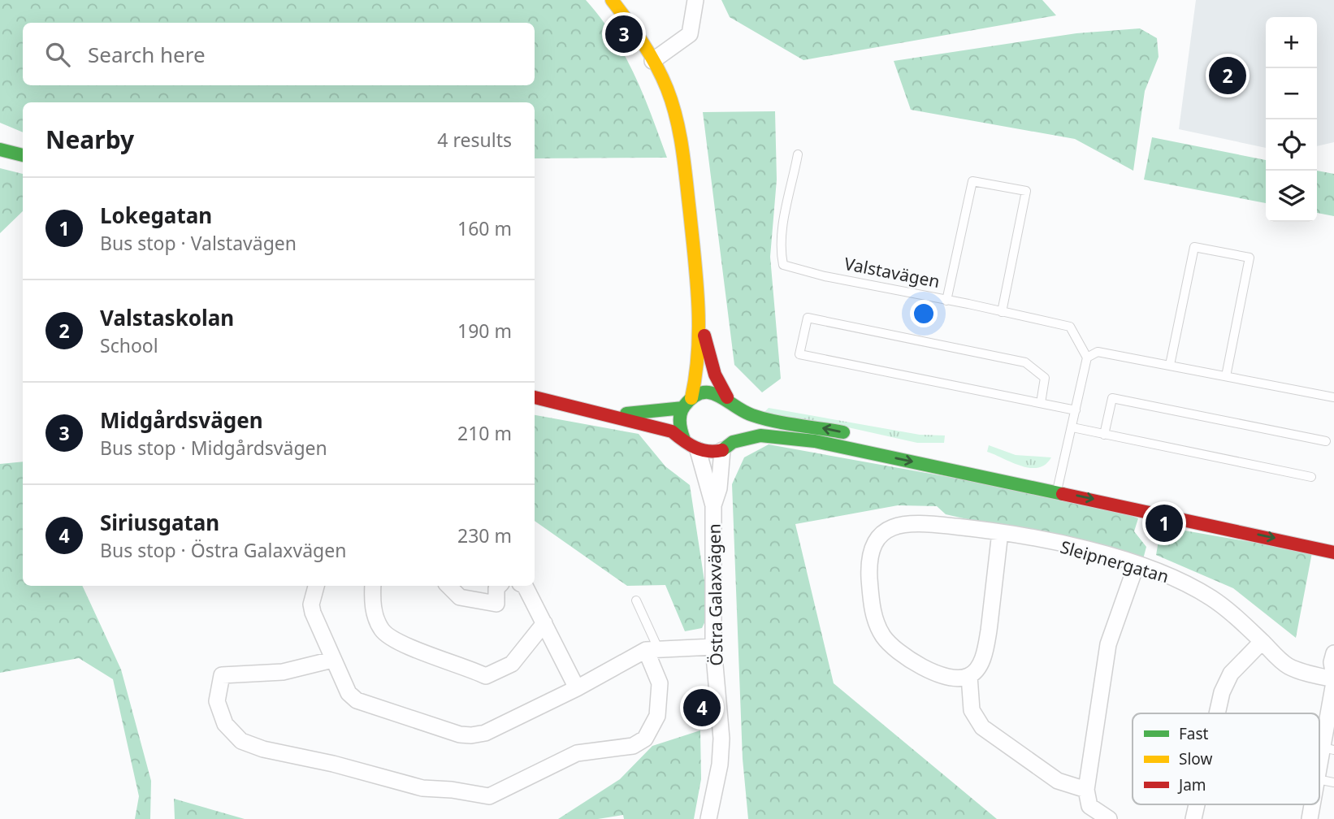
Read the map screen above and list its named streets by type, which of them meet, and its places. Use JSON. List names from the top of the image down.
{
  "streets": {
    "street": ["Sleipnergatan", "Östra Galaxvägen"],
    "lane": ["Valstavägen"]
  },
  "legend": ["Fast", "Slow", "Jam"],
  "page": {
    "pins": [
      "3",
      "2",
      "1",
      "4"
    ],
    "map_buttons": ["+", "−"],
    "search": "Search here",
    "heading": ["Nearby", "4 results"],
    "list": [
      {
        "mark": "1",
        "name": "Lokegatan",
        "note": "Bus stop · Valstavägen",
        "value": "160 m"
      },
      {
        "mark": "2",
        "name": "Valstaskolan",
        "note": "School",
        "value": "190 m"
      },
      {
        "mark": "3",
        "name": "Midgårdsvägen",
        "note": "Bus stop · Midgårdsvägen",
        "value": "210 m"
      },
      {
        "mark": "4",
        "name": "Siriusgatan",
        "note": "Bus stop · Östra Galaxvägen",
        "value": "230 m"
      }
    ]
  }
}
